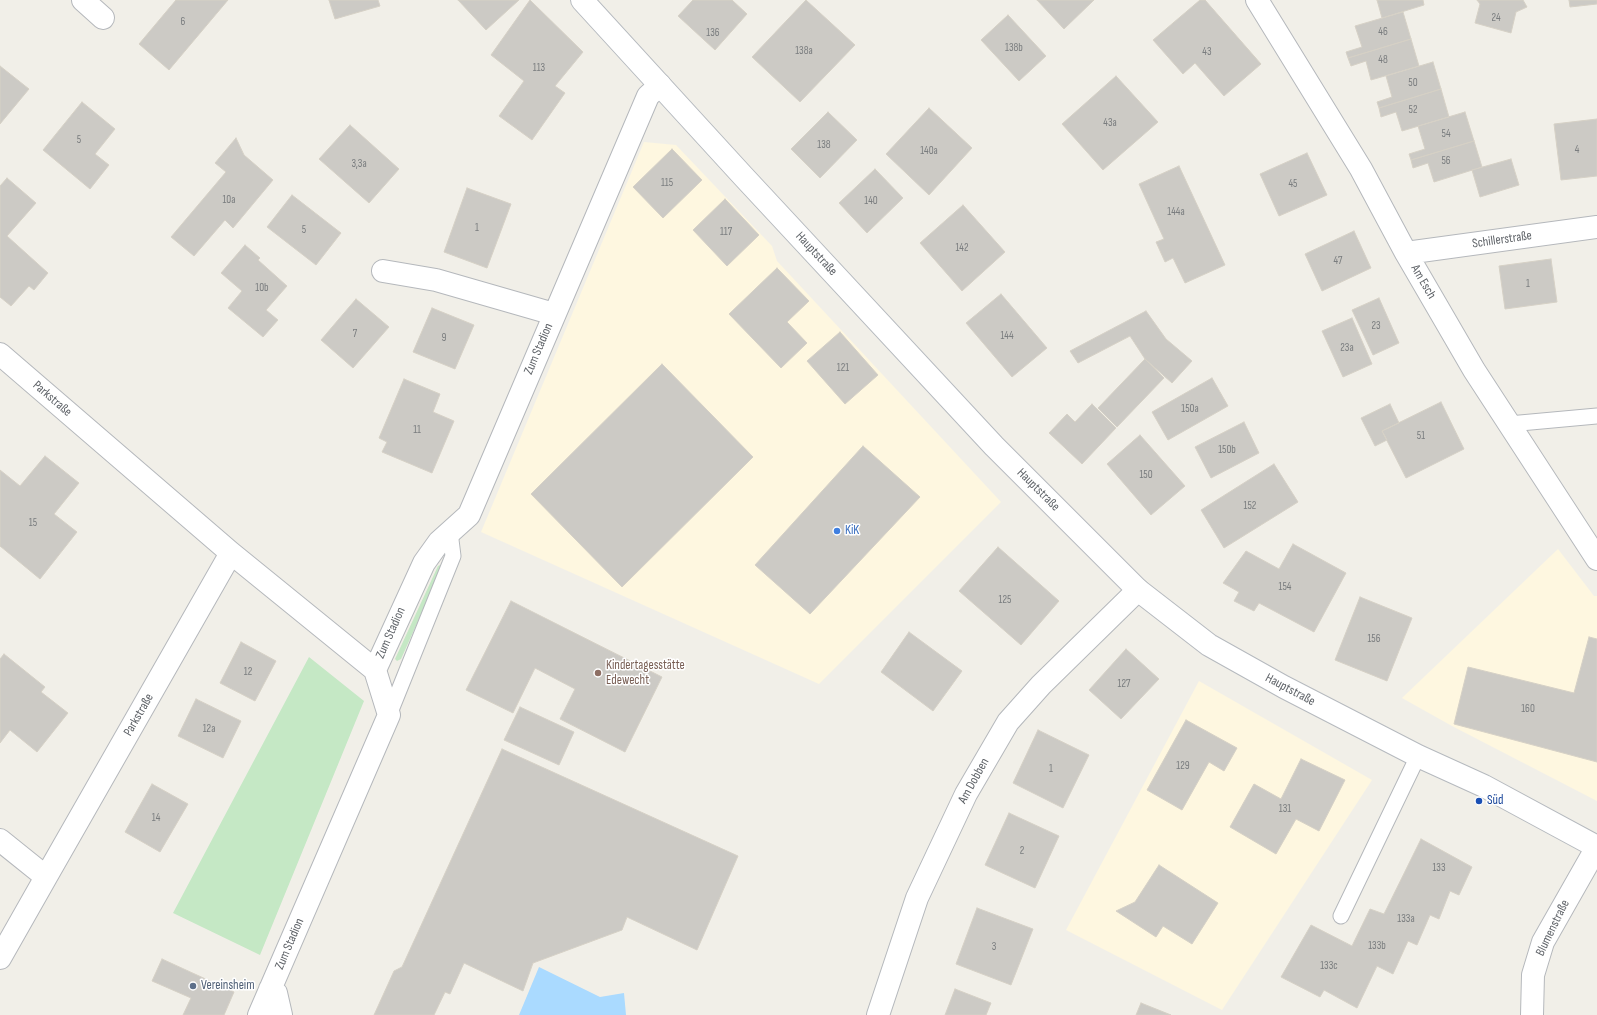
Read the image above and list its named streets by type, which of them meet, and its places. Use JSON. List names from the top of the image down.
{
  "streets": {
    "street": [
      "Schillerstraße",
      "Hauptstraße",
      "Am Esch",
      "Zum Stadion",
      "Parkstraße",
      "Am Dobben",
      "Blumenstraße"
    ]
  },
  "crossings": [
    ["Schillerstraße", "Am Esch"],
    ["Hauptstraße", "Zum Stadion"],
    ["Hauptstraße", "Am Dobben"],
    ["Hauptstraße", "Blumenstraße"],
    ["Zum Stadion", "Parkstraße"]
  ],
  "places": [
    "KiK",
    "Kindertagesstätte Edewecht",
    "Süd",
    "Vereinsheim"
  ],
  "house_numbers": [
    "24",
    "6",
    "46",
    "136",
    "138b",
    "138a",
    "43",
    "48",
    "113",
    "50",
    "52",
    "43a",
    "54",
    "5",
    "138",
    "4",
    "140a",
    "56",
    "3,3a",
    "115",
    "45",
    "10a",
    "140",
    "144a",
    "1",
    "5",
    "117",
    "142",
    "47",
    "1",
    "10b",
    "23",
    "7",
    "144",
    "9",
    "23a",
    "121",
    "150a",
    "11",
    "51",
    "150b",
    "150",
    "152",
    "15",
    "154",
    "125",
    "156",
    "12",
    "127",
    "160",
    "12a",
    "129",
    "1",
    "131",
    "14",
    "2",
    "133",
    "133a",
    "133b",
    "3",
    "133c"
  ]
}
